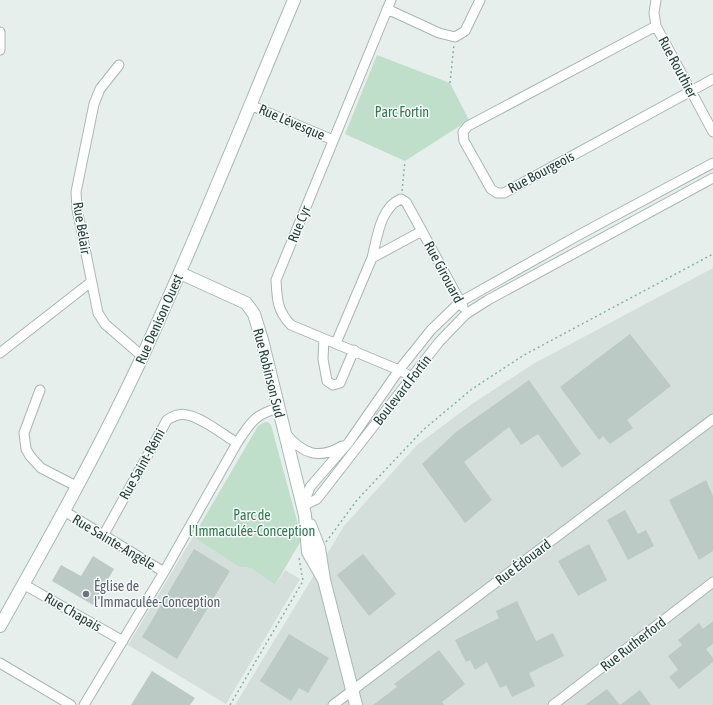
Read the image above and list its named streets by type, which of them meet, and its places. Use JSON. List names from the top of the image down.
{
  "streets": {
    "street": [
      "Rue Routhier",
      "Rue Lévesque",
      "Rue Bourgeois",
      "Rue Cyr",
      "Rue Bélair",
      "Rue Girouard",
      "Rue Denison Ouest",
      "Rue Robinson Sud",
      "Boulevard Fortin",
      "Rue Saint-Rémi",
      "Rue Sainte-Angèle",
      "Rue Édouard",
      "Rue Chapais",
      "Rue Rutherford"
    ]
  },
  "crossings": [
    ["Rue Routhier", "Rue Bourgeois"],
    ["Rue Lévesque", "Rue Cyr"],
    ["Rue Lévesque", "Rue Denison Ouest"],
    ["Rue Cyr", "Boulevard Fortin"],
    ["Rue Bélair", "Rue Denison Ouest"],
    ["Rue Girouard", "Boulevard Fortin"],
    ["Rue Denison Ouest", "Rue Robinson Sud"],
    ["Rue Denison Ouest", "Rue Sainte-Angèle"],
    ["Rue Denison Ouest", "Rue Chapais"],
    ["Rue Robinson Sud", "Boulevard Fortin"],
    ["Rue Robinson Sud", "Rue Édouard"],
    ["Rue Saint-Rémi", "Rue Sainte-Angèle"]
  ],
  "parks": ["Parc Fortin", "Parc de l'Immaculée-Conception"],
  "places": ["Église de l'Immaculée-Conception"]
}
